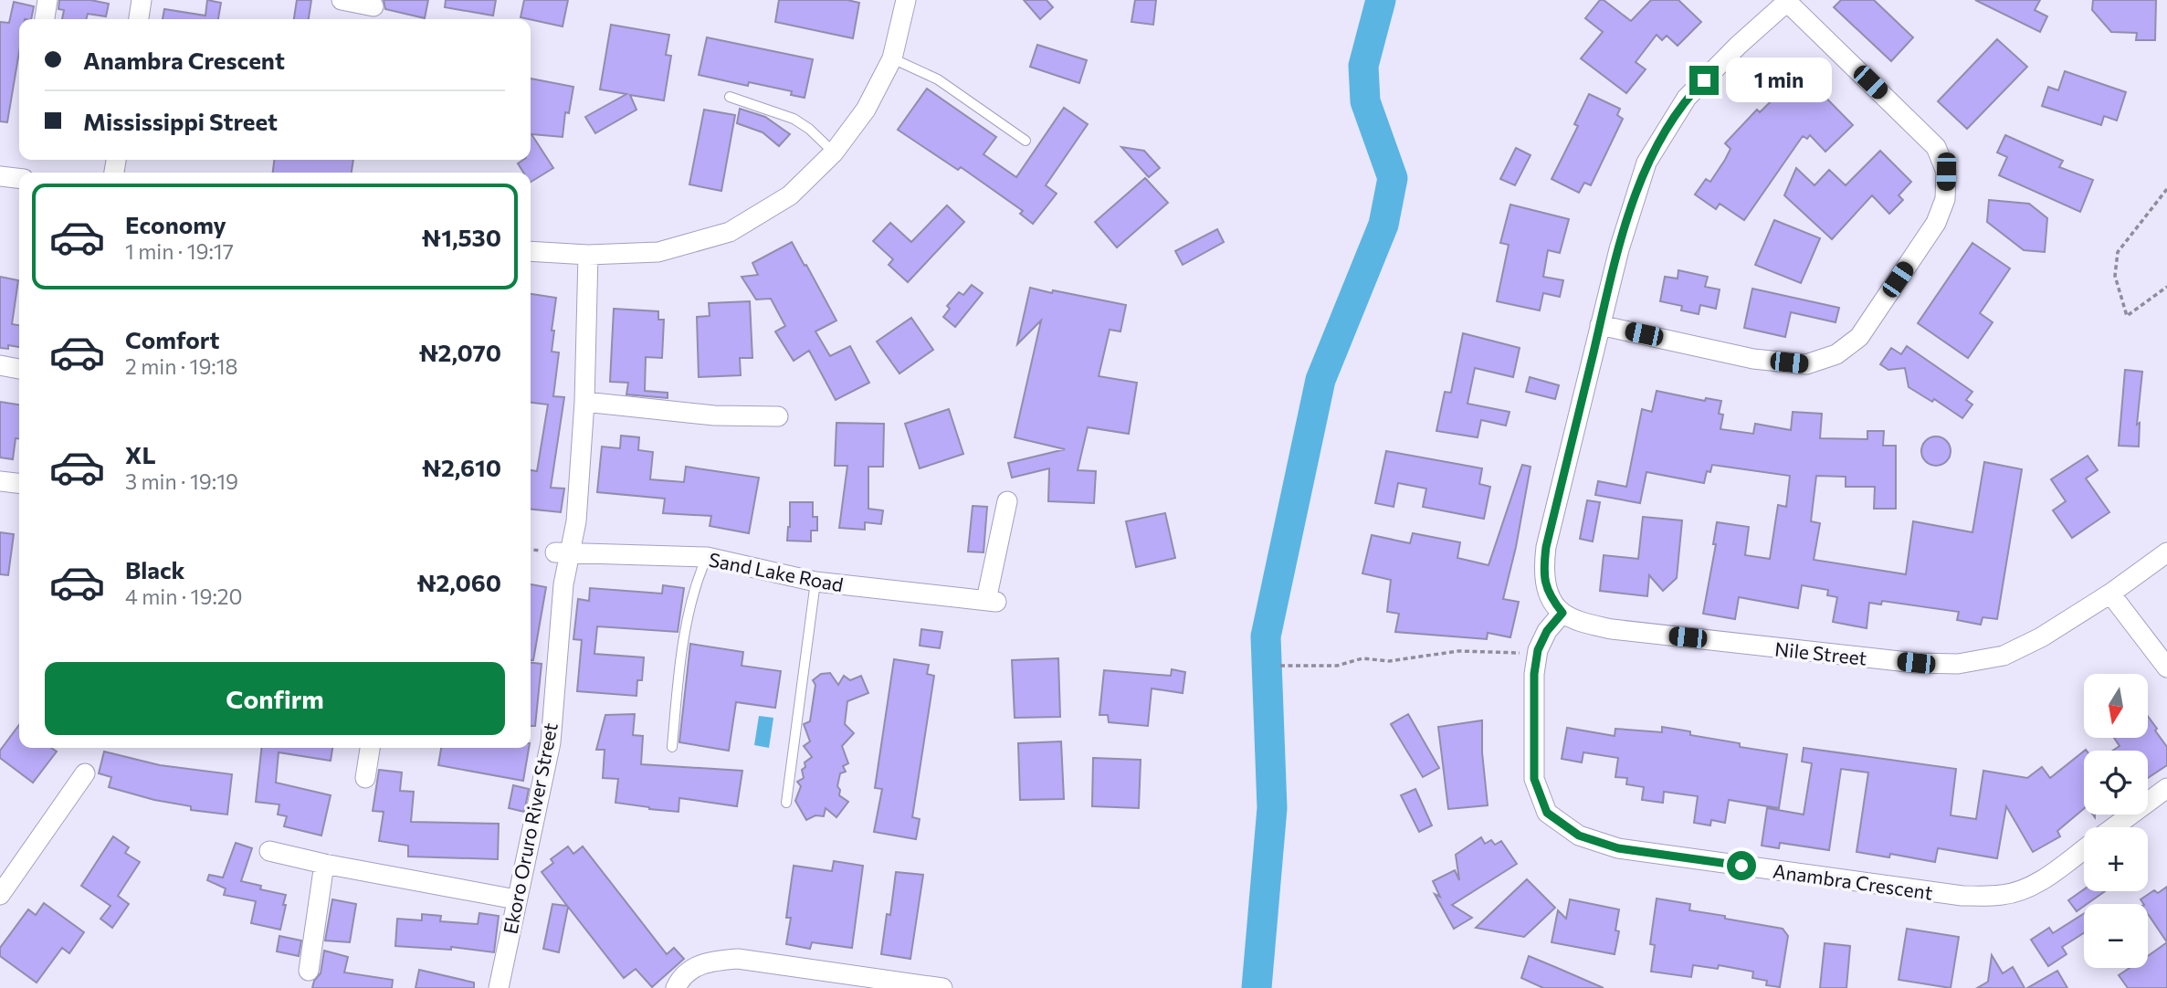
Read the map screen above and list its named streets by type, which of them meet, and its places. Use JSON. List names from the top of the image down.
{
  "streets": {
    "street": [
      "Sand Lake Road",
      "Nile Street",
      "Ekoro Oruro River Street",
      "Anambra Crescent"
    ]
  },
  "crossings": [
    ["Sand Lake Road", "Ekoro Oruro River Street"],
    ["Nile Street", "Anambra Crescent"]
  ],
  "north": "bottom",
  "page": {
    "banner": ["Anambra Crescent", "Mississippi Street"],
    "bubble": "1 min",
    "list": [
      {
        "name": "Economy",
        "note": "1 min · 19:17",
        "value": "₦1,530"
      },
      {
        "name": "Comfort",
        "note": "2 min · 19:18",
        "value": "₦2,070"
      },
      {
        "name": "XL",
        "note": "3 min · 19:19",
        "value": "₦2,610"
      },
      {
        "name": "Black",
        "note": "4 min · 19:20",
        "value": "₦2,060"
      }
    ],
    "buttons": "Confirm",
    "map_buttons": ["+", "−"]
  }
}
